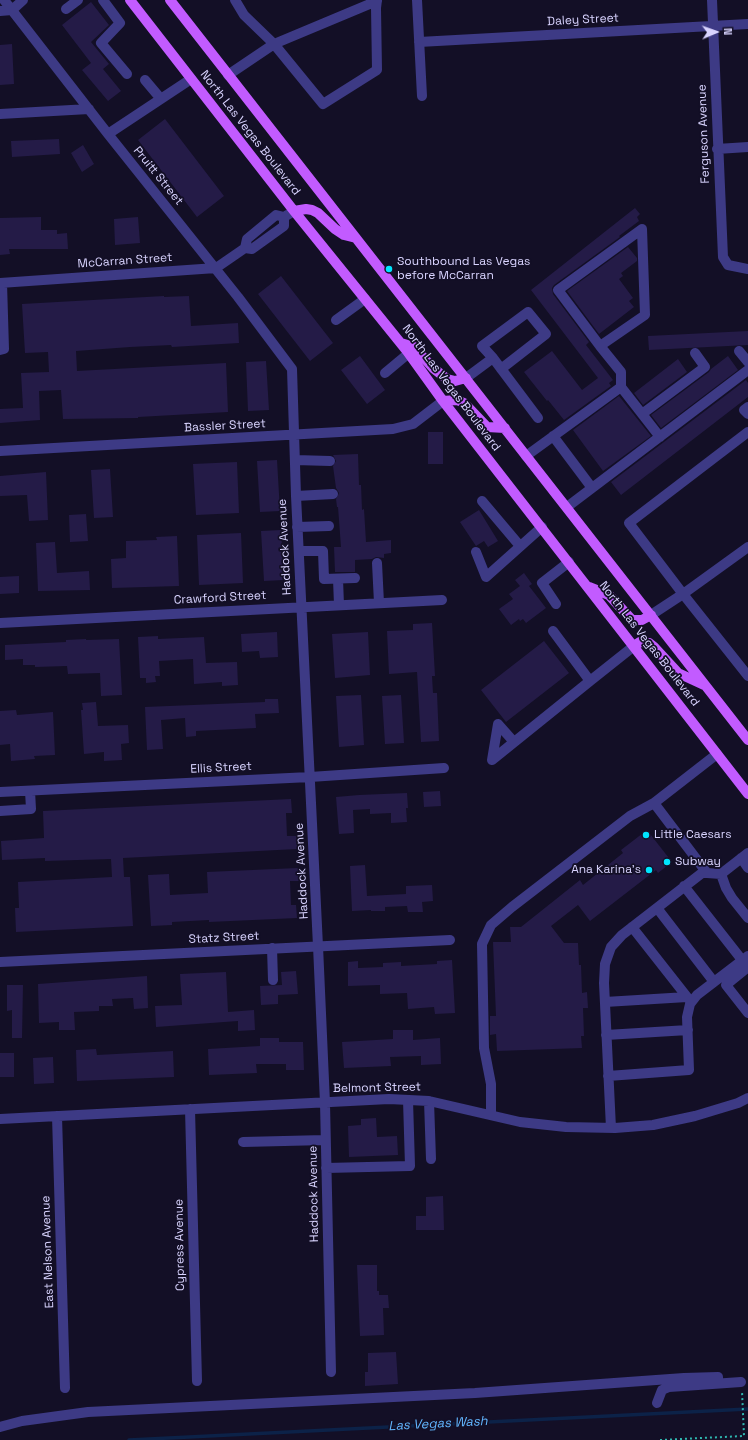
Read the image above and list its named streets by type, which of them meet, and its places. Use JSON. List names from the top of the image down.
{
  "streets": {
    "main road": ["North Las Vegas Boulevard"],
    "street": [
      "Daley Street",
      "Ferguson Avenue",
      "Pruitt Street",
      "McCarran Street",
      "Bassler Street",
      "Haddock Avenue",
      "Crawford Street",
      "Ellis Street",
      "Statz Street",
      "Belmont Street",
      "Cypress Avenue",
      "East Nelson Avenue"
    ]
  },
  "crossings": [
    ["Daley Street", "Ferguson Avenue"],
    ["North Las Vegas Boulevard", "Bassler Street"],
    ["Pruitt Street", "McCarran Street"],
    ["Pruitt Street", "Haddock Avenue"],
    ["Bassler Street", "Haddock Avenue"],
    ["Haddock Avenue", "Crawford Street"],
    ["Haddock Avenue", "Ellis Street"],
    ["Haddock Avenue", "Statz Street"],
    ["Haddock Avenue", "Belmont Street"],
    ["Belmont Street", "Cypress Avenue"],
    ["Belmont Street", "East Nelson Avenue"]
  ],
  "water": ["Las Vegas Wash"],
  "places": [
    "Southbound Las Vegas before McCarran",
    "Little Caesars",
    "Subway",
    "Ana Karina's"
  ],
  "north": "right"
}
